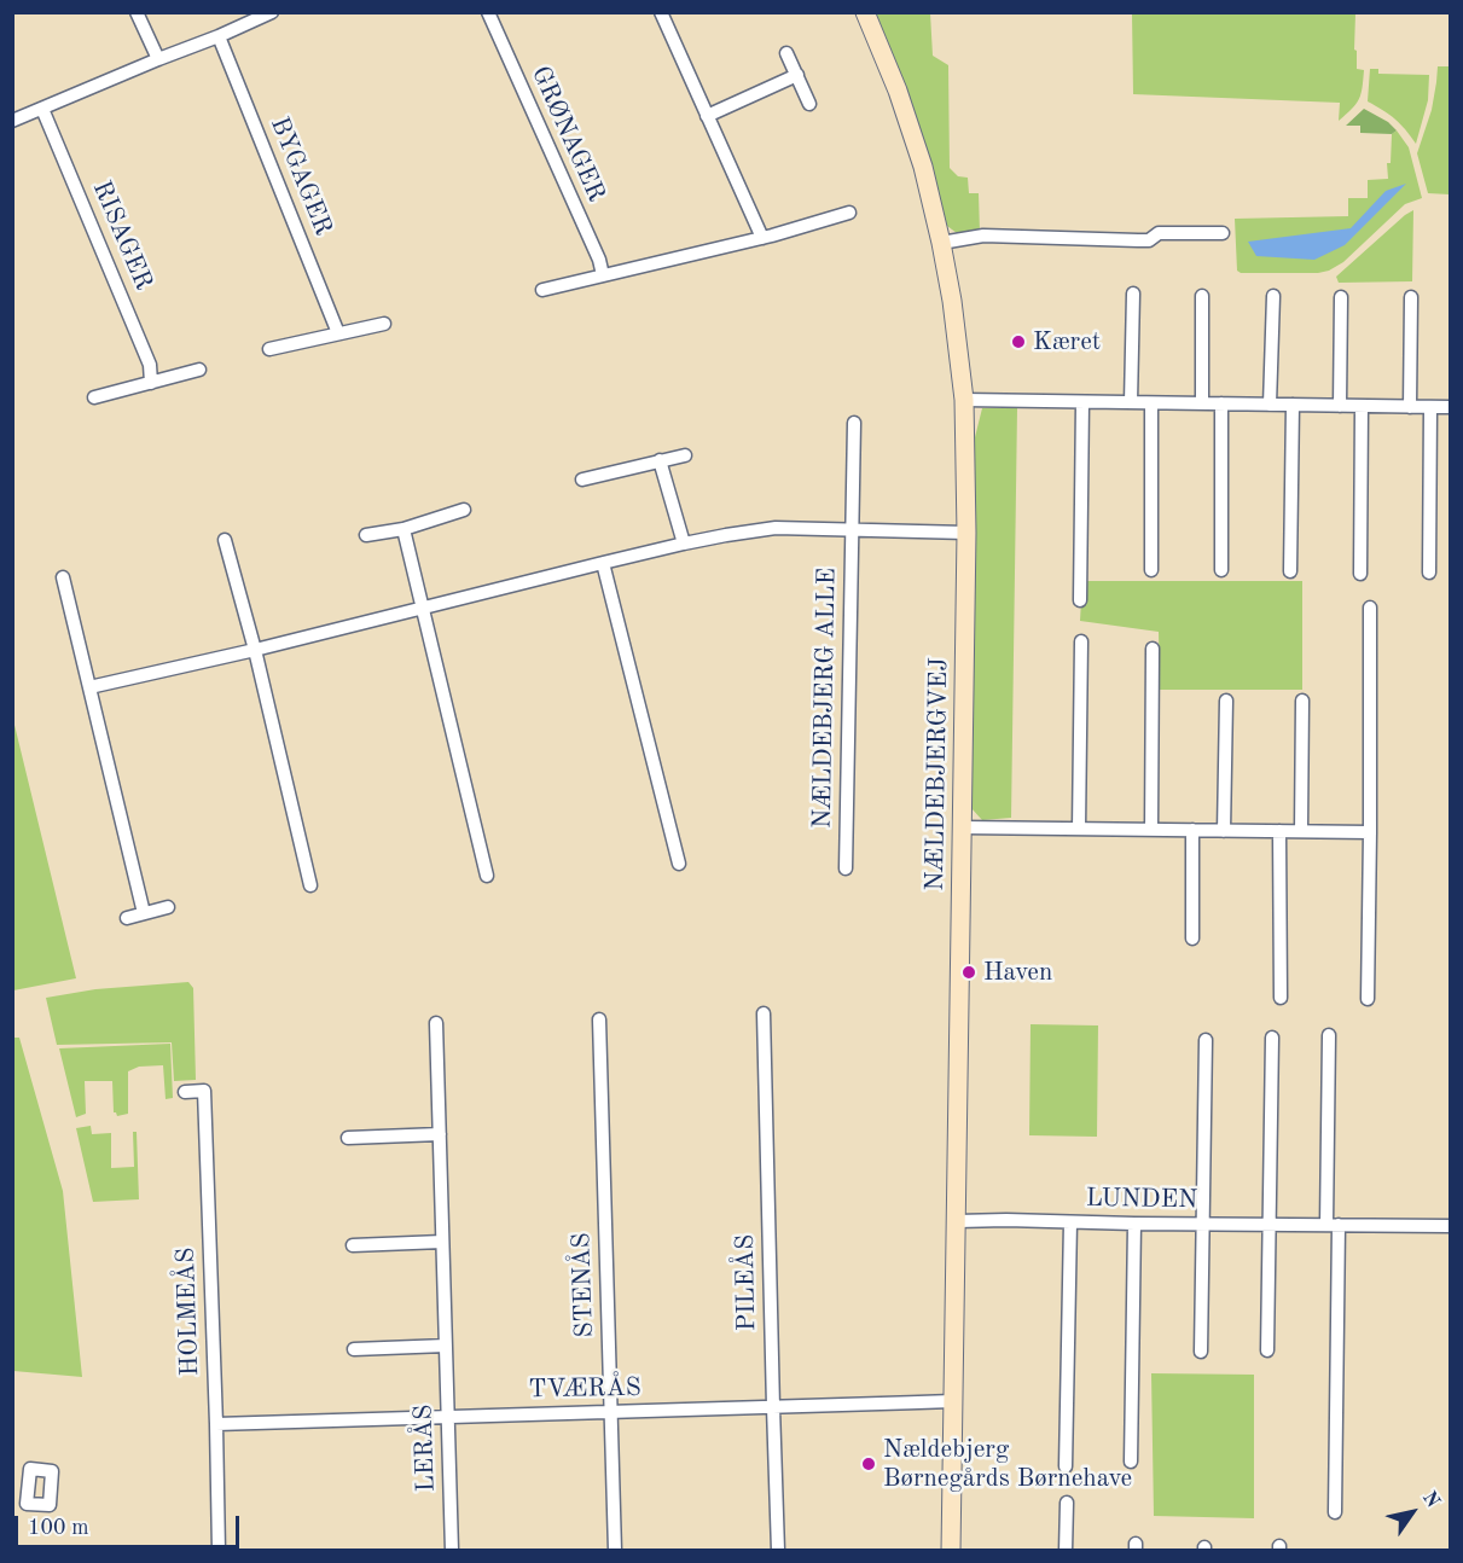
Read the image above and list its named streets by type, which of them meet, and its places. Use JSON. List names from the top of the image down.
{
  "streets": {
    "street": [
      "GRØNAGER",
      "BYGAGER",
      "RISAGER",
      "NÆLDEBJERG ALLE",
      "NÆLDEBJERGVEJ",
      "LUNDEN",
      "PILEÅS",
      "STENÅS",
      "HOLMEÅS",
      "TVÆRÅS",
      "LERÅS"
    ]
  },
  "crossings": [
    ["NÆLDEBJERGVEJ", "LUNDEN"],
    ["NÆLDEBJERGVEJ", "TVÆRÅS"],
    ["PILEÅS", "TVÆRÅS"],
    ["STENÅS", "TVÆRÅS"],
    ["HOLMEÅS", "TVÆRÅS"],
    ["TVÆRÅS", "LERÅS"]
  ],
  "places": ["Kæret", "Haven", "Nældebjerg Børnegårds Børnehave"],
  "scale_bar": "100 m",
  "north": "top right"
}
